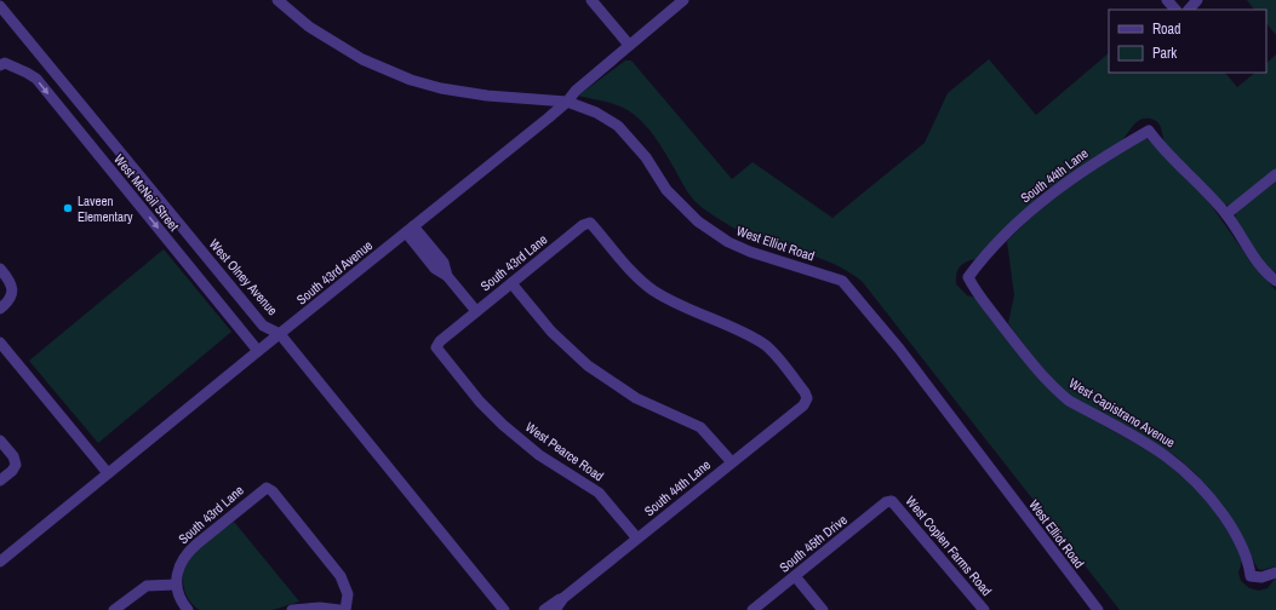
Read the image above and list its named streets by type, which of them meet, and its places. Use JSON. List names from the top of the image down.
{
  "streets": {
    "street": [
      "South 44th Lane",
      "West McNeil Street",
      "West Elliot Road",
      "South 43rd Lane",
      "South 43rd Avenue",
      "West Olney Avenue",
      "West Capistrano Avenue",
      "West Pearce Road",
      "South 45th Drive",
      "West Coplen Farms Road"
    ]
  },
  "crossings": [
    ["South 44th Lane", "South 43rd Lane"],
    ["South 44th Lane", "West Capistrano Avenue"],
    ["South 44th Lane", "West Pearce Road"],
    ["West McNeil Street", "South 43rd Avenue"],
    ["West Elliot Road", "South 43rd Avenue"],
    ["South 43rd Lane", "West Pearce Road"],
    ["South 43rd Avenue", "West Olney Avenue"],
    ["South 45th Drive", "West Coplen Farms Road"]
  ],
  "one_way": ["West McNeil Street"],
  "places": ["Laveen Elementary"],
  "legend": ["Road", "Park"]
}
